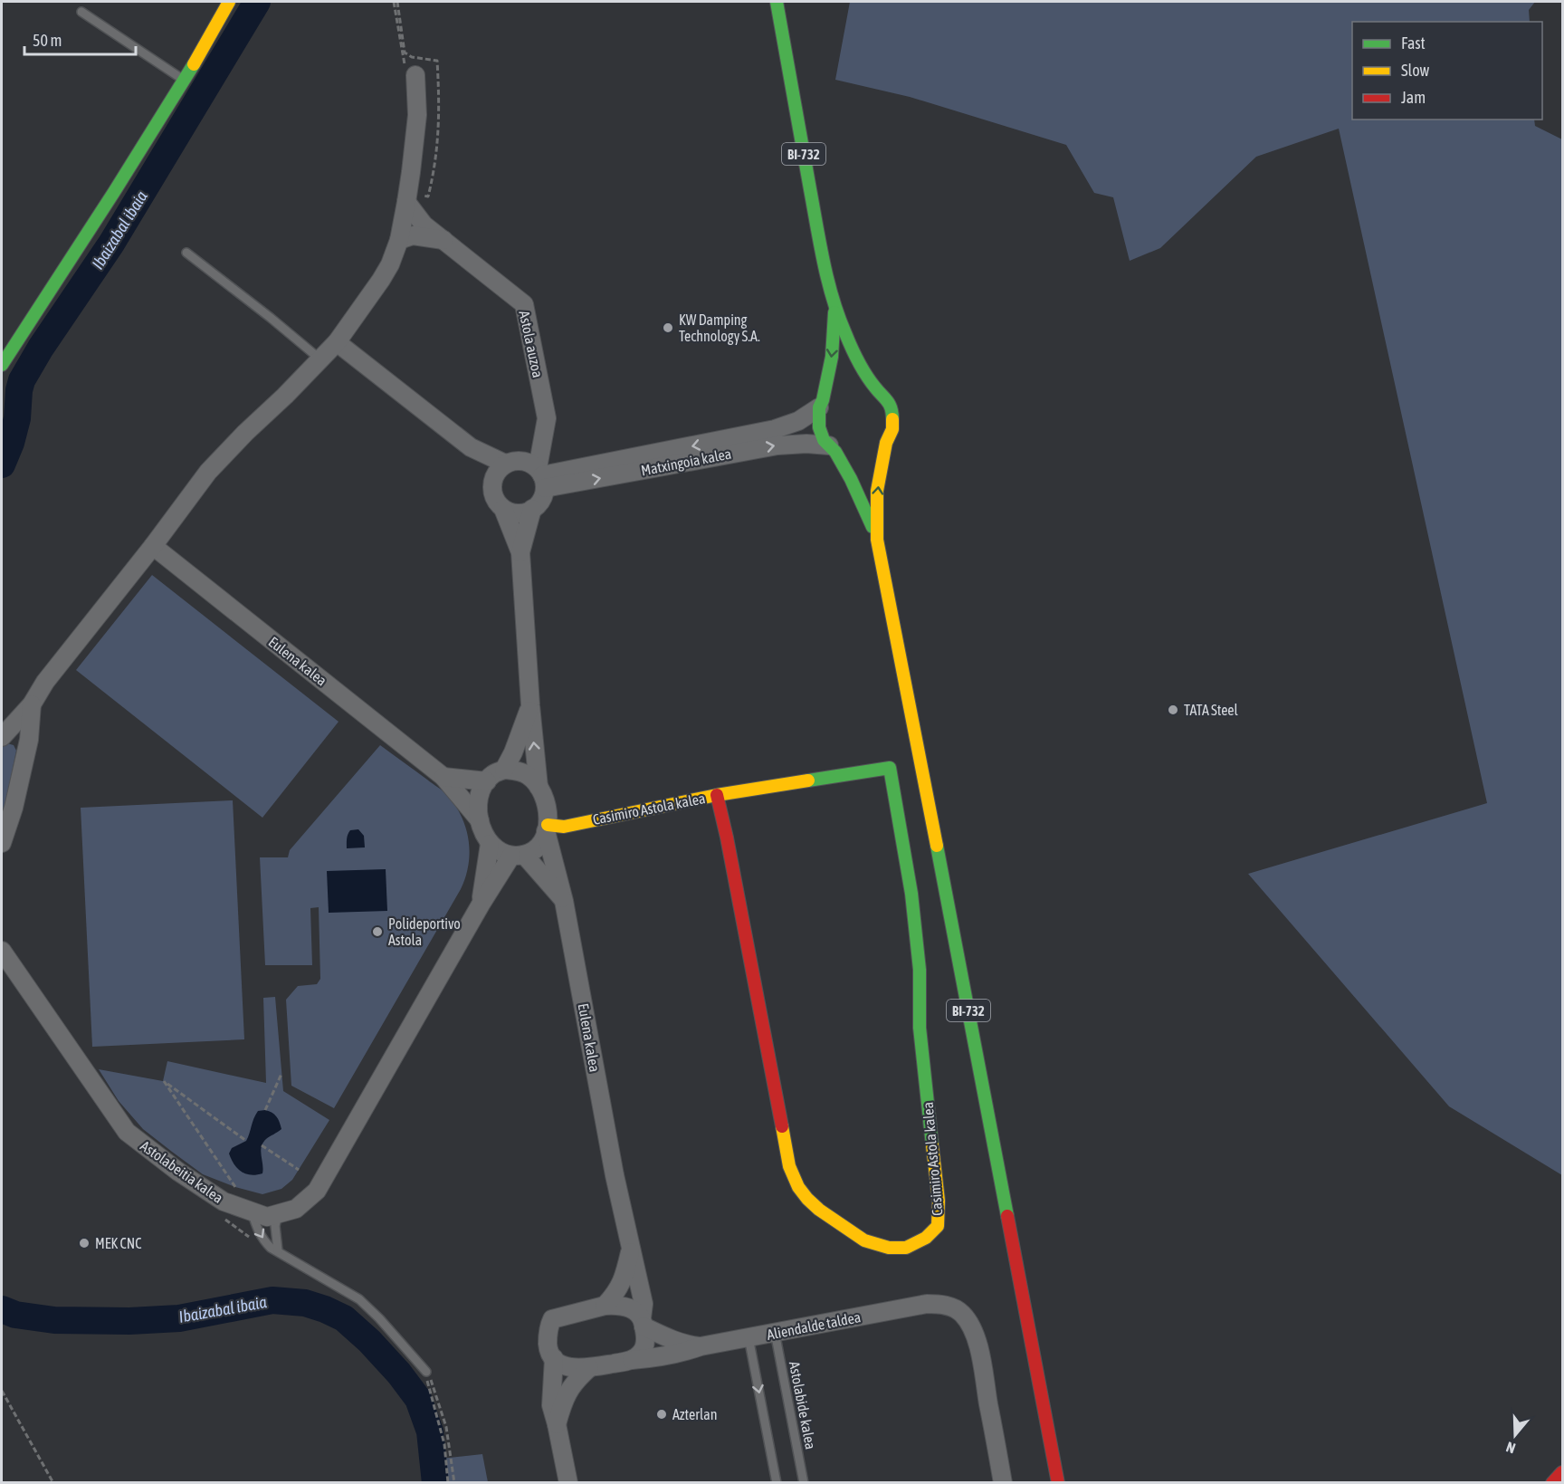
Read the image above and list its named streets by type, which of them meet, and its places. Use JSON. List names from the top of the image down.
{
  "streets": {
    "main road": ["BI-732", "Casimiro Astola kalea"],
    "street": [
      "Astola auzoa",
      "Matxingoia kalea",
      "Eulena kalea",
      "Astolabeitia kalea",
      "Aliendalde taldea"
    ],
    "lane": ["Astolabide kalea"]
  },
  "crossings": [
    ["BI-732", "Matxingoia kalea"],
    ["Astola auzoa", "Matxingoia kalea"],
    ["Eulena kalea", "Casimiro Astola kalea"],
    ["Eulena kalea", "Astolabeitia kalea"],
    ["Casimiro Astola kalea", "Astolabeitia kalea"],
    ["Aliendalde taldea", "Astolabide kalea"]
  ],
  "water": ["Ibaizabal ibaia"],
  "places": [
    "KW Damping Technology S.A.",
    "TATA Steel",
    "Polideportivo Astola",
    "MEK CNC",
    "Azterlan"
  ],
  "legend": ["Fast", "Slow", "Jam"],
  "scale_bar": "50 m",
  "north": "bottom"
}
